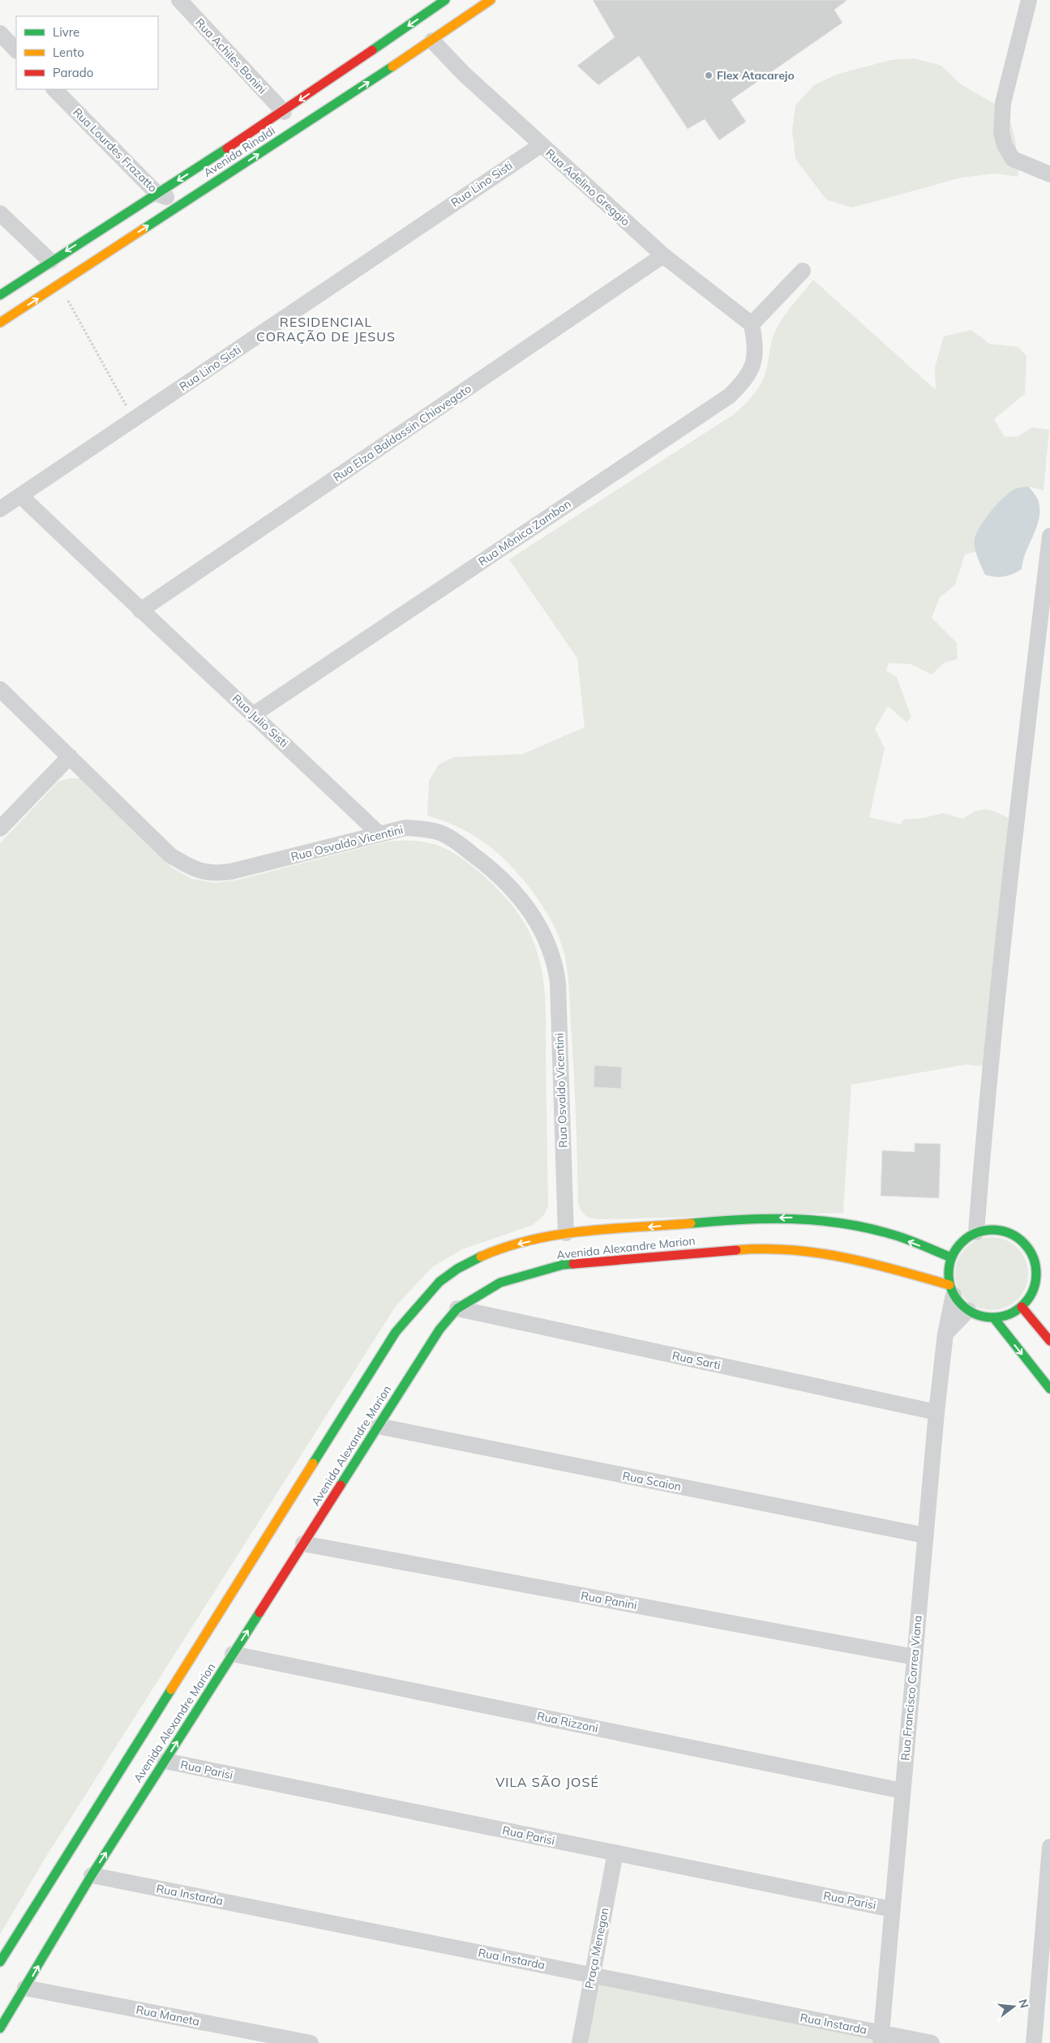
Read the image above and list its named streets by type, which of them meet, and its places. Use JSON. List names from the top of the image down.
{
  "streets": {
    "street": [
      "Rua Achiles Bonini",
      "Rua Lourdes Frazatto",
      "Avenida Rinaldi",
      "Rua Lino Sisti",
      "Rua Adelino Greggio",
      "Rua Elza Baldassin Chiavegato",
      "Rua Mônica Zambon",
      "Rua Julio Sisti",
      "Rua Osvaldo Vicentini",
      "Avenida Alexandre Marion",
      "Rua Sarti",
      "Rua Scaion",
      "Rua Panini",
      "Rua Francisco Correa Viana",
      "Rua Rizzoni",
      "Rua Parisi",
      "Rua Instarda",
      "Praça Menegon",
      "Rua Maneta"
    ]
  },
  "crossings": [
    ["Rua Achiles Bonini", "Avenida Rinaldi"],
    ["Rua Lourdes Frazatto", "Avenida Rinaldi"],
    ["Avenida Rinaldi", "Rua Adelino Greggio"],
    ["Rua Lino Sisti", "Rua Adelino Greggio"],
    ["Rua Lino Sisti", "Rua Julio Sisti"],
    ["Rua Adelino Greggio", "Rua Elza Baldassin Chiavegato"],
    ["Rua Adelino Greggio", "Rua Mônica Zambon"],
    ["Rua Elza Baldassin Chiavegato", "Rua Julio Sisti"],
    ["Rua Mônica Zambon", "Rua Julio Sisti"],
    ["Rua Julio Sisti", "Rua Osvaldo Vicentini"],
    ["Rua Osvaldo Vicentini", "Avenida Alexandre Marion"],
    ["Avenida Alexandre Marion", "Rua Sarti"],
    ["Avenida Alexandre Marion", "Rua Scaion"],
    ["Avenida Alexandre Marion", "Rua Panini"],
    ["Avenida Alexandre Marion", "Rua Francisco Correa Viana"],
    ["Avenida Alexandre Marion", "Rua Rizzoni"],
    ["Avenida Alexandre Marion", "Rua Parisi"],
    ["Avenida Alexandre Marion", "Rua Instarda"],
    ["Avenida Alexandre Marion", "Rua Maneta"],
    ["Rua Sarti", "Rua Francisco Correa Viana"],
    ["Rua Scaion", "Rua Francisco Correa Viana"],
    ["Rua Panini", "Rua Francisco Correa Viana"],
    ["Rua Francisco Correa Viana", "Rua Rizzoni"],
    ["Rua Francisco Correa Viana", "Rua Parisi"],
    ["Rua Francisco Correa Viana", "Rua Instarda"],
    ["Rua Parisi", "Praça Menegon"],
    ["Rua Instarda", "Praça Menegon"]
  ],
  "districts": ["RESIDENCIAL CORAÇÃO DE JESUS", "VILA SÃO JOSÉ"],
  "places": ["Flex Atacarejo"],
  "legend": ["Livre", "Lento", "Parado"],
  "north": "right"
}
